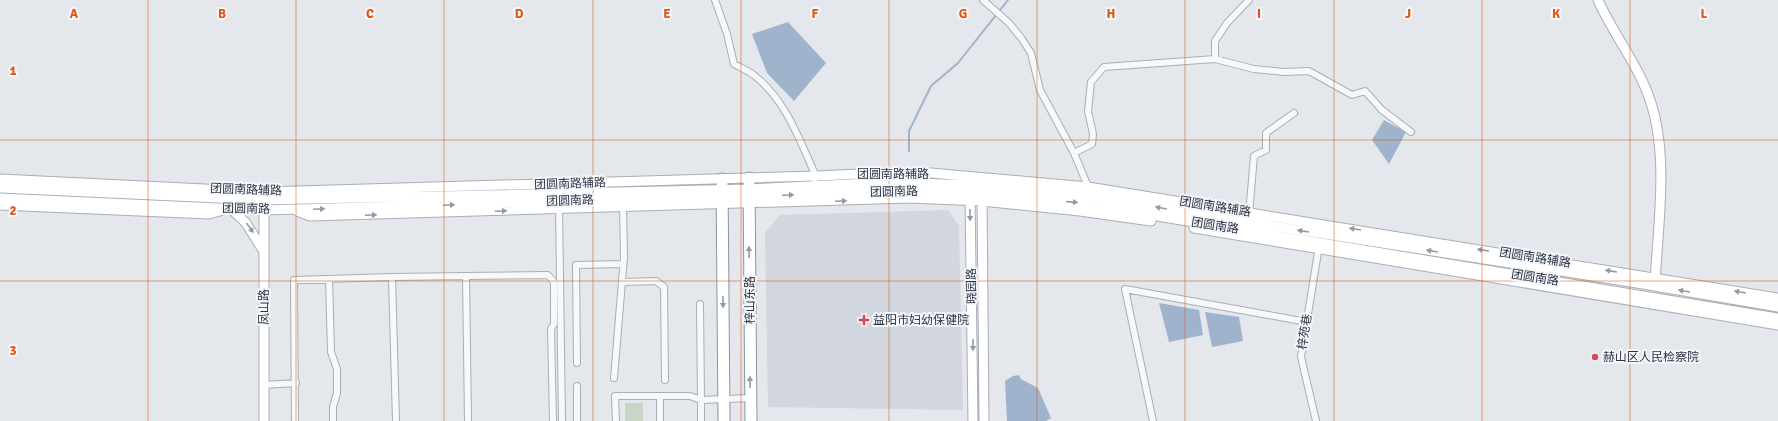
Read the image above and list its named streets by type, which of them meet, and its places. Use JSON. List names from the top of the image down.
{
  "streets": {
    "highway": ["梓山东路"],
    "street": [
      "团圆南路辅路",
      "团圆南路",
      "晓园路",
      "凤山路",
      "梓苑巷"
    ]
  },
  "crossings": [
    ["团圆南路辅路", "团圆南路"],
    ["团圆南路辅路", "晓园路"],
    ["团圆南路辅路", "梓山东路"],
    ["团圆南路辅路", "凤山路"],
    ["团圆南路", "晓园路"],
    ["团圆南路", "梓山东路"],
    ["团圆南路", "凤山路"],
    ["团圆南路", "梓苑巷"]
  ],
  "places": {
    "health": ["益阳市妇幼保健院"],
    "other": ["赫山区人民检察院"]
  },
  "grid": {
    "columns": [
      "A",
      "B",
      "C",
      "D",
      "E",
      "F",
      "G",
      "H",
      "I",
      "J",
      "K",
      "L"
    ],
    "rows": ["1", "2", "3"]
  }
}
